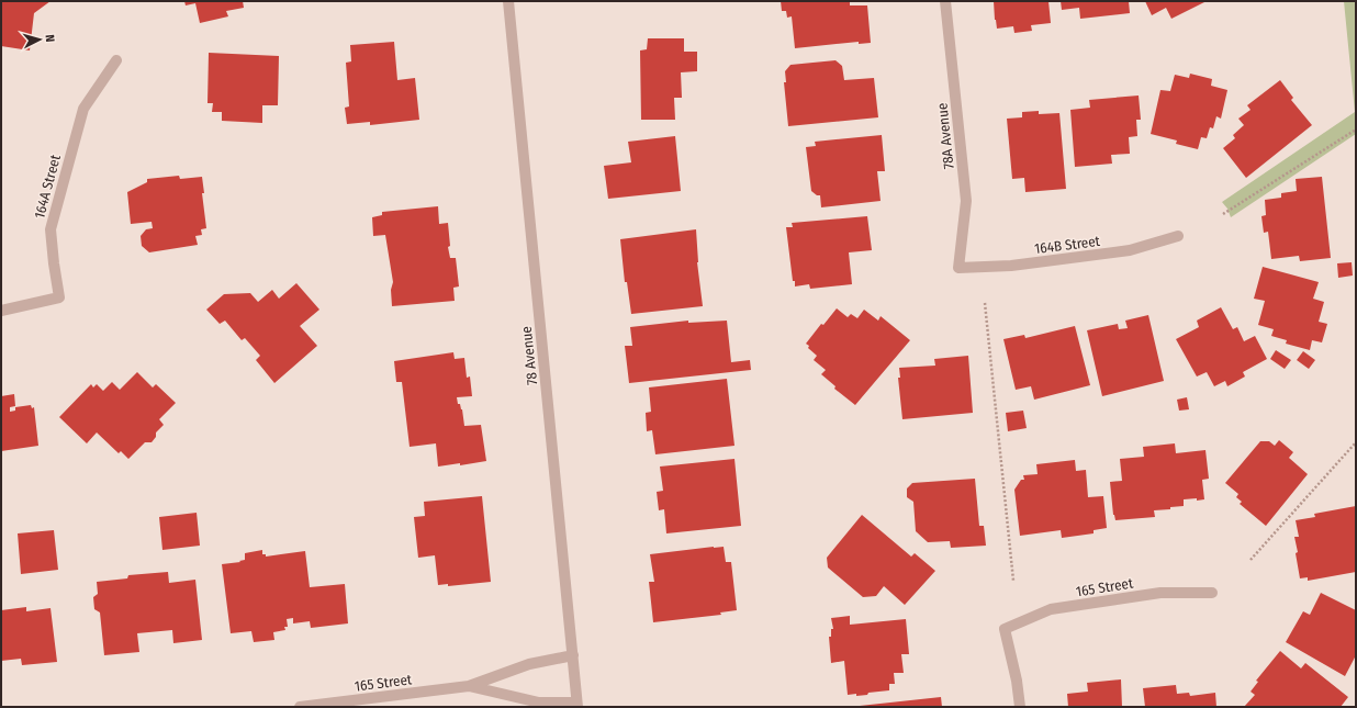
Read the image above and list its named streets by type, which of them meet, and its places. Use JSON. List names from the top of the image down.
{
  "streets": {
    "street": [
      "78A Avenue",
      "164A Street",
      "164B Street",
      "78 Avenue",
      "165 Street"
    ]
  },
  "crossings": [
    ["78A Avenue", "164B Street"],
    ["78 Avenue", "165 Street"]
  ],
  "north": "right"
}
